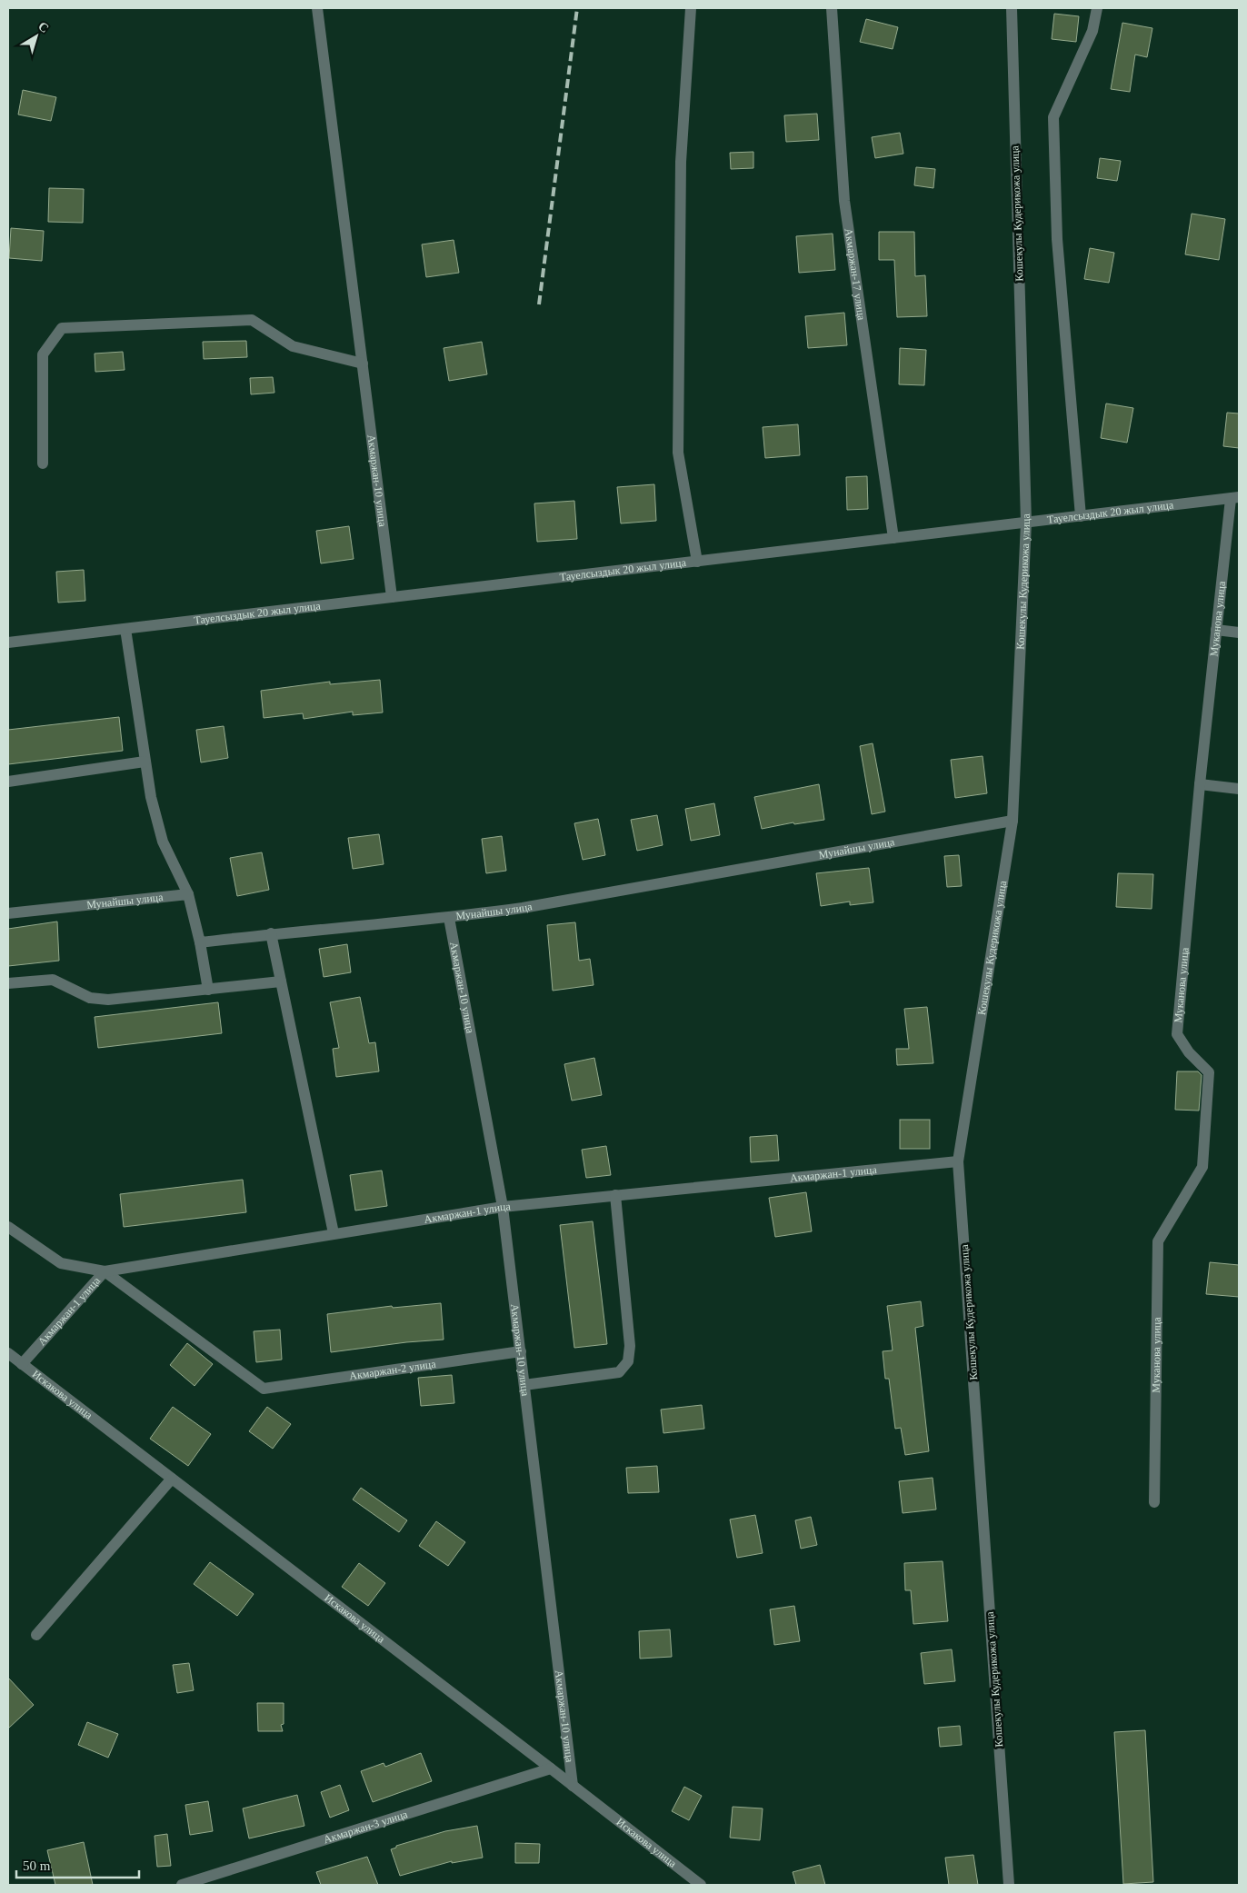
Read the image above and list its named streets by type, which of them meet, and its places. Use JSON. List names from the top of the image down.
{
  "streets": {
    "street": [
      "Кошекулы Кудерикожа улица",
      "Акмаржан-17 улица",
      "Акмаржан-10 улица",
      "Тауелсыздык 20 жыл улица",
      "Муканова улица",
      "Мунайшы улица",
      "Акмаржан-1 улица",
      "Акмаржан-2 улица",
      "Искакова улица",
      "Акмаржан-3 улица"
    ]
  },
  "crossings": [
    ["Кошекулы Кудерикожа улица", "Тауелсыздык 20 жыл улица"],
    ["Кошекулы Кудерикожа улица", "Мунайшы улица"],
    ["Кошекулы Кудерикожа улица", "Акмаржан-1 улица"],
    ["Акмаржан-17 улица", "Тауелсыздык 20 жыл улица"],
    ["Акмаржан-10 улица", "Тауелсыздык 20 жыл улица"],
    ["Акмаржан-10 улица", "Мунайшы улица"],
    ["Акмаржан-10 улица", "Акмаржан-1 улица"],
    ["Акмаржан-10 улица", "Акмаржан-2 улица"],
    ["Акмаржан-10 улица", "Искакова улица"],
    ["Тауелсыздык 20 жыл улица", "Муканова улица"],
    ["Акмаржан-1 улица", "Акмаржан-2 улица"],
    ["Акмаржан-1 улица", "Искакова улица"],
    ["Искакова улица", "Акмаржан-3 улица"]
  ],
  "scale_bar": "50 m",
  "north": "top right"
}
